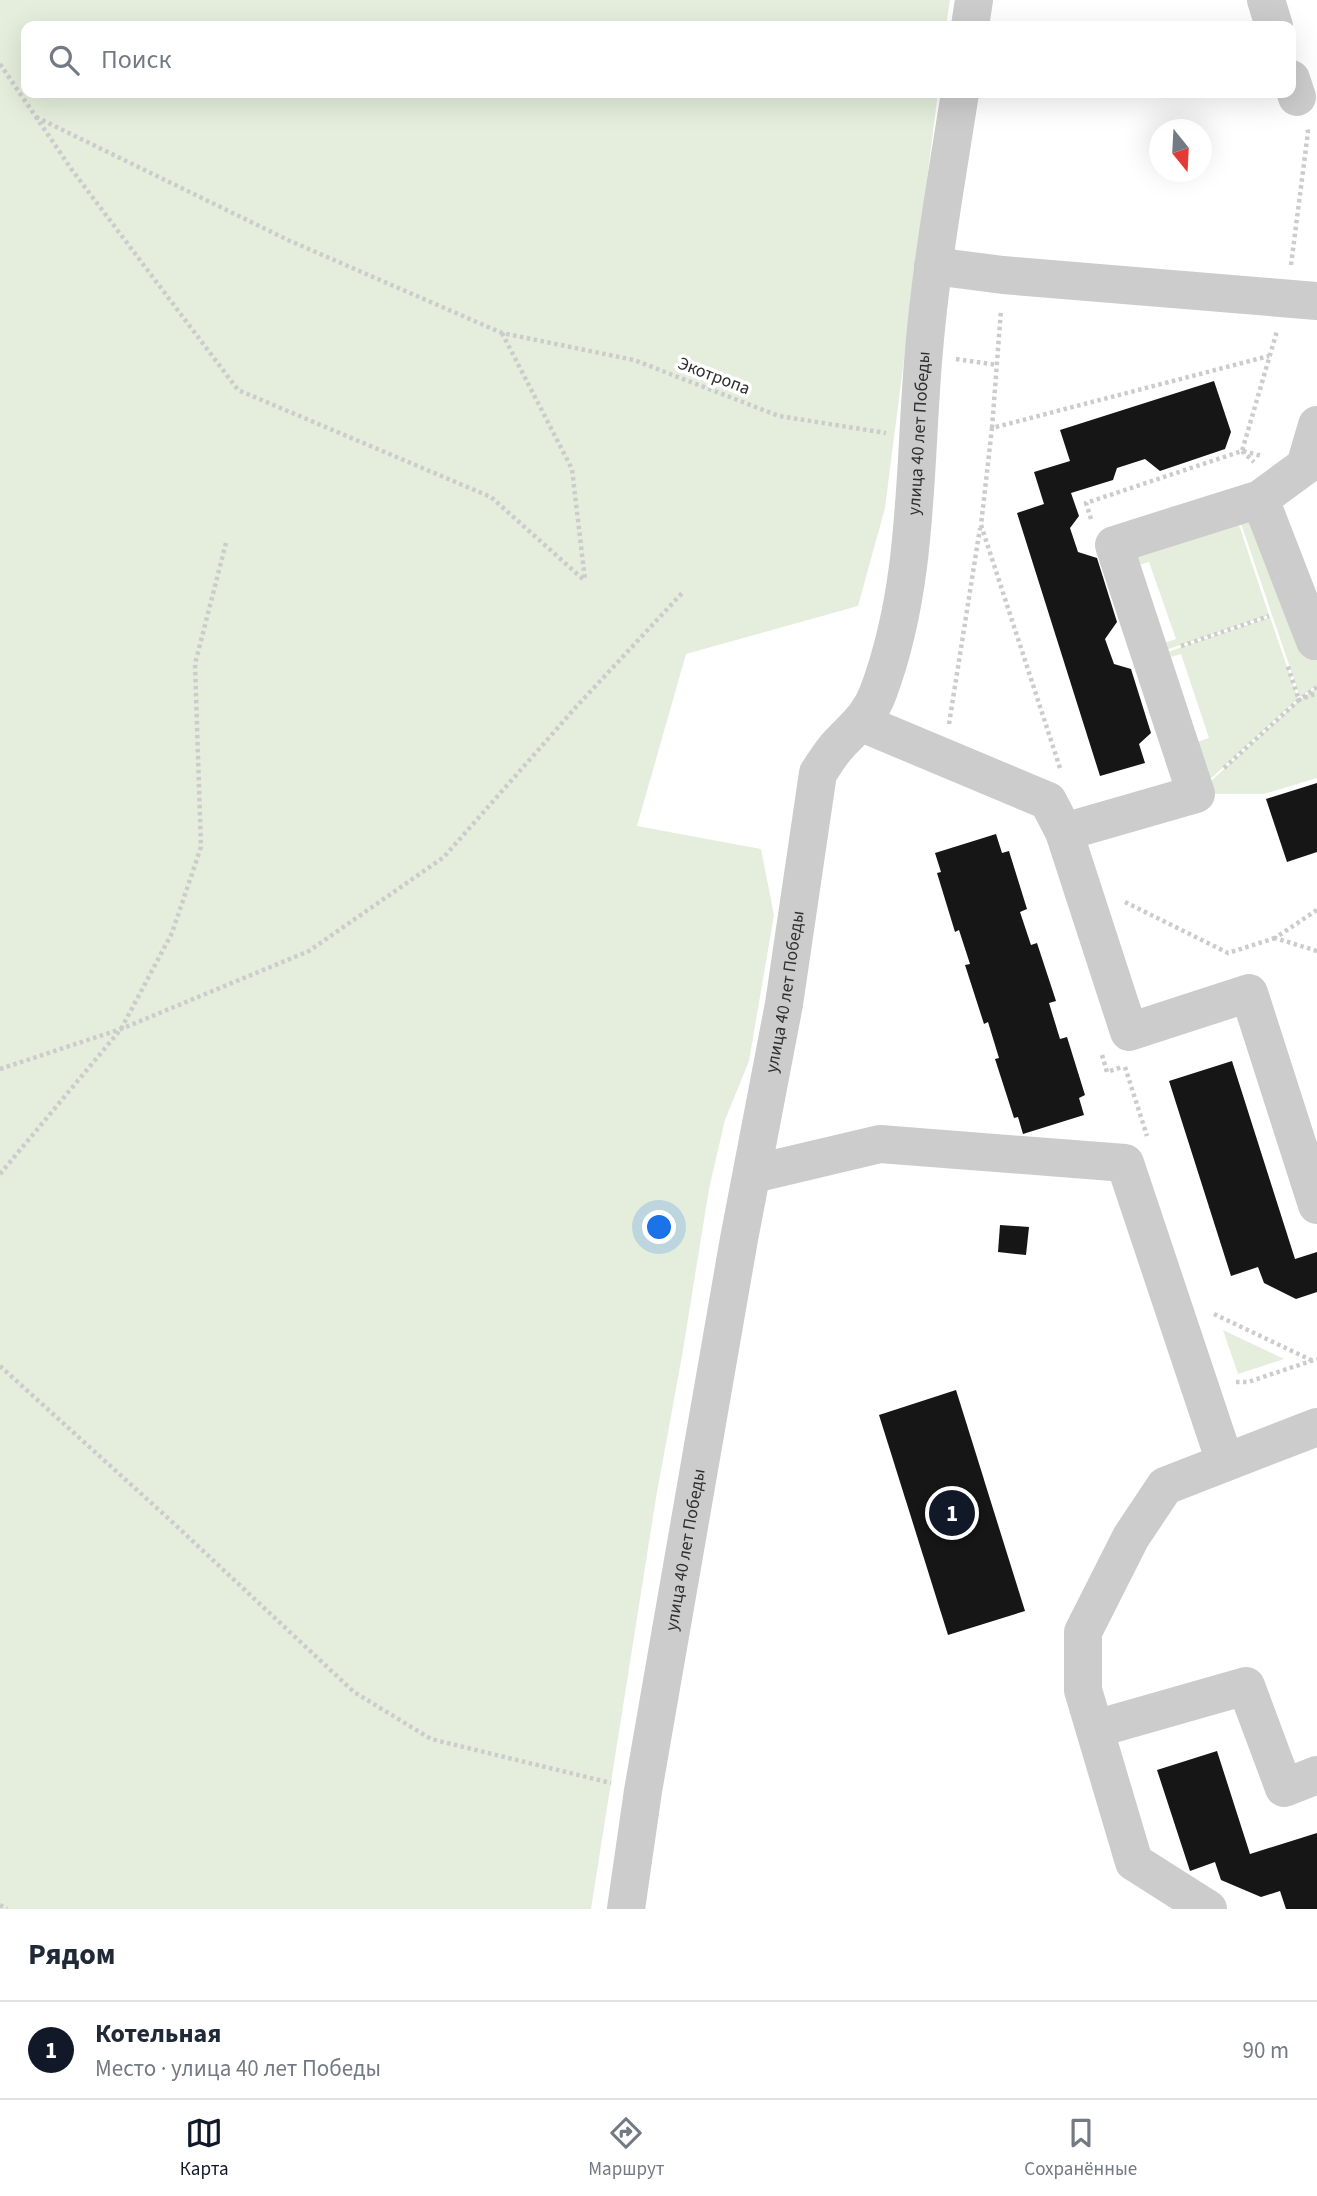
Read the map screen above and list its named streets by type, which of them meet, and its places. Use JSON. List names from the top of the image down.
{
  "streets": {
    "street": ["улица 40 лет Победы"],
    "path": ["Экотропа"]
  },
  "crossings": [
    ["Экотропа", "улица 40 лет Победы"]
  ],
  "north": "bottom",
  "page": {
    "search": "Поиск",
    "pins": "1",
    "heading": "Рядом",
    "list": [
      {
        "mark": "1",
        "name": "Котельная",
        "note": "Место · улица 40 лет Победы",
        "value": "90 m"
      }
    ],
    "nav": ["Карта", "Маршрут", "Сохранённые"]
  }
}
